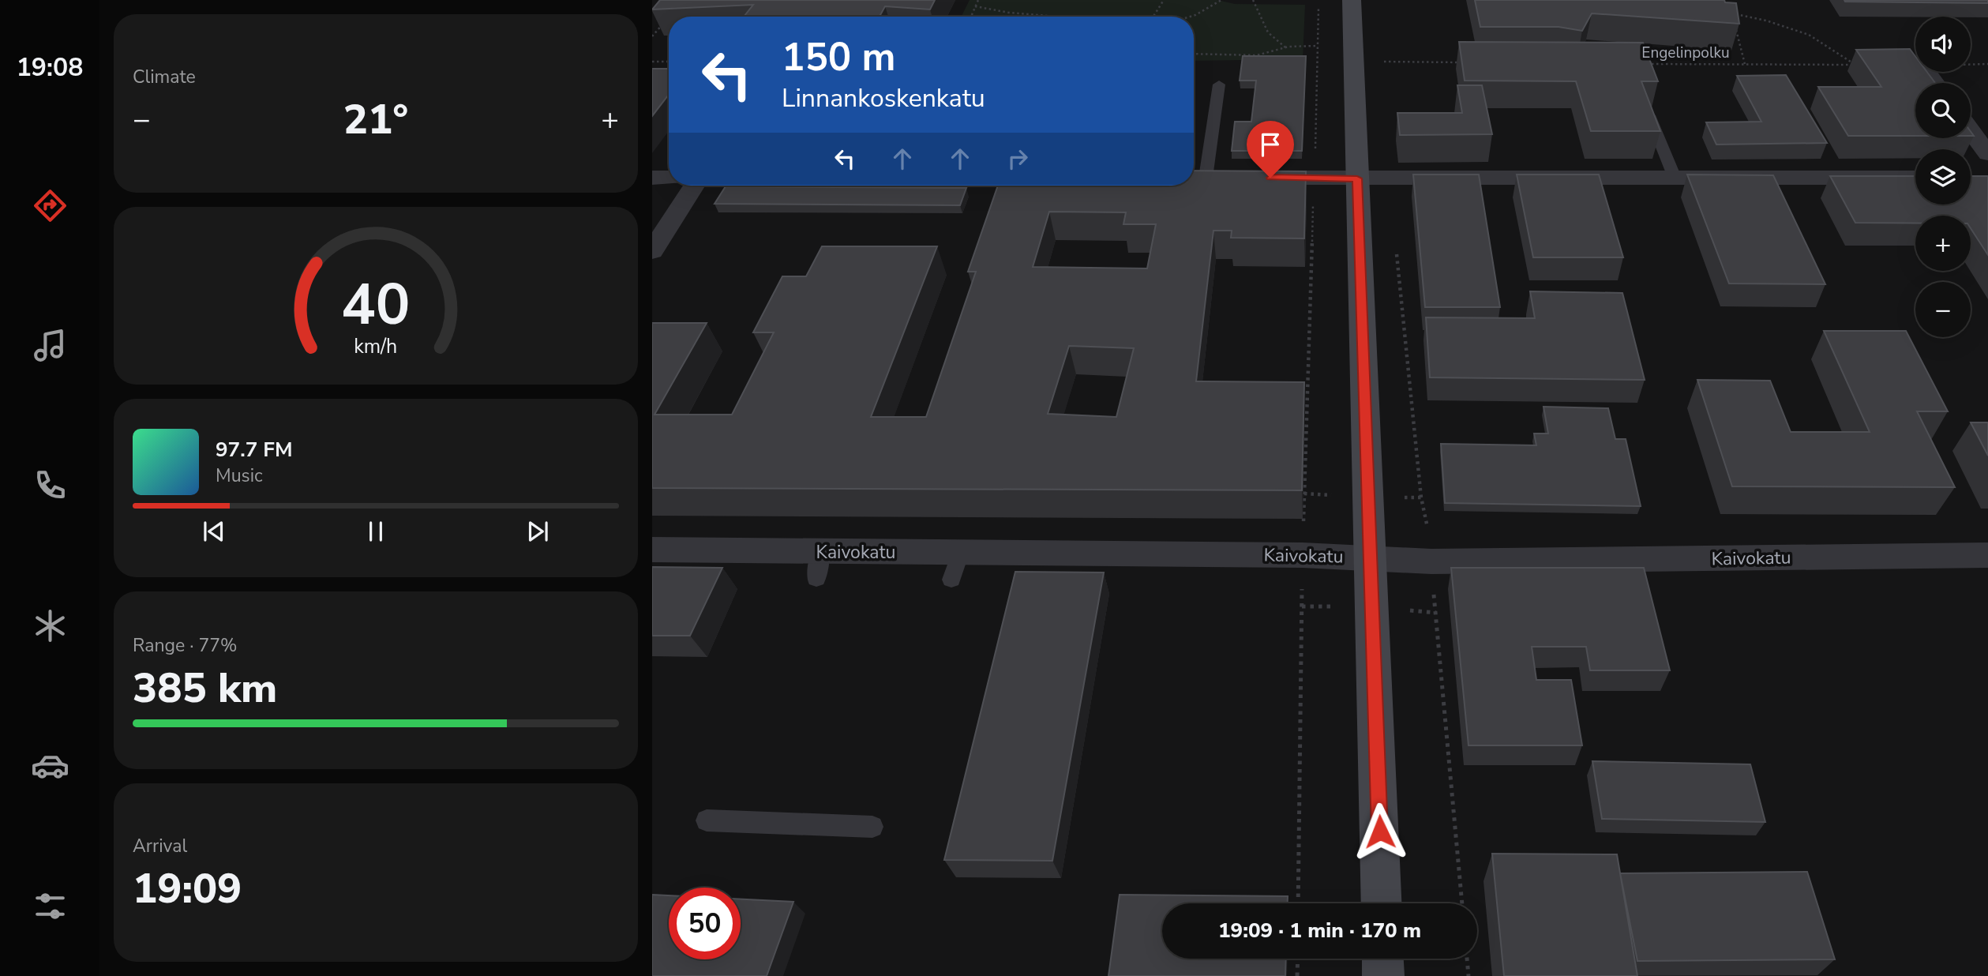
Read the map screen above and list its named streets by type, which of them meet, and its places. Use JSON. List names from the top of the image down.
{
  "streets": {
    "street": ["Kaivokatu"],
    "path": ["Engelinpolku"]
  },
  "page": {
    "tabs": "19:08",
    "tile": [
      "Climate",
      ["Range · 77%", "385 km"],
      ["Arrival", "19:09"]
    ],
    "map_buttons": ["+", "−"],
    "turn": ["150 m", "Linnankoskenkatu"],
    "heat": ["−", "21°", "+"],
    "song": ["97.7 FM", "Music"],
    "limit": "50",
    "trip": "19:09 · 1 min · 170 m",
    "gauge": ["40", "km/h"]
  }
}
